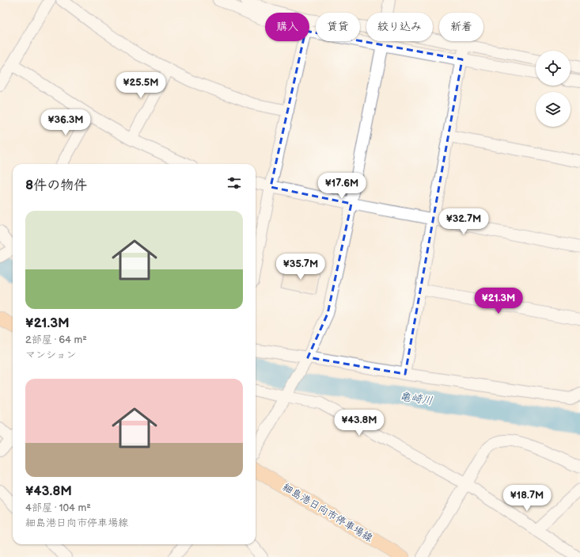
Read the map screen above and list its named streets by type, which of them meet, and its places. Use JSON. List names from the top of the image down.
{
  "streets": {
    "main road": ["細島港日向市停車場線"]
  },
  "water": ["亀崎川"],
  "page": {
    "chip": [
      "購入",
      "賃貸",
      "絞り込み",
      "新着"
    ],
    "price": [
      "¥25.5M",
      "¥36.3M",
      "¥17.6M",
      "¥32.7M",
      "¥35.7M",
      "¥21.3M",
      "¥43.8M",
      "¥18.7M"
    ],
    "heading": "8件の物件",
    "list": [
      {
        "name": "¥21.3M",
        "note": "2部屋 · 64 m² · マンション"
      },
      {
        "name": "¥43.8M",
        "note": "4部屋 · 104 m² · 細島港日向市停車場線"
      }
    ]
  }
}
